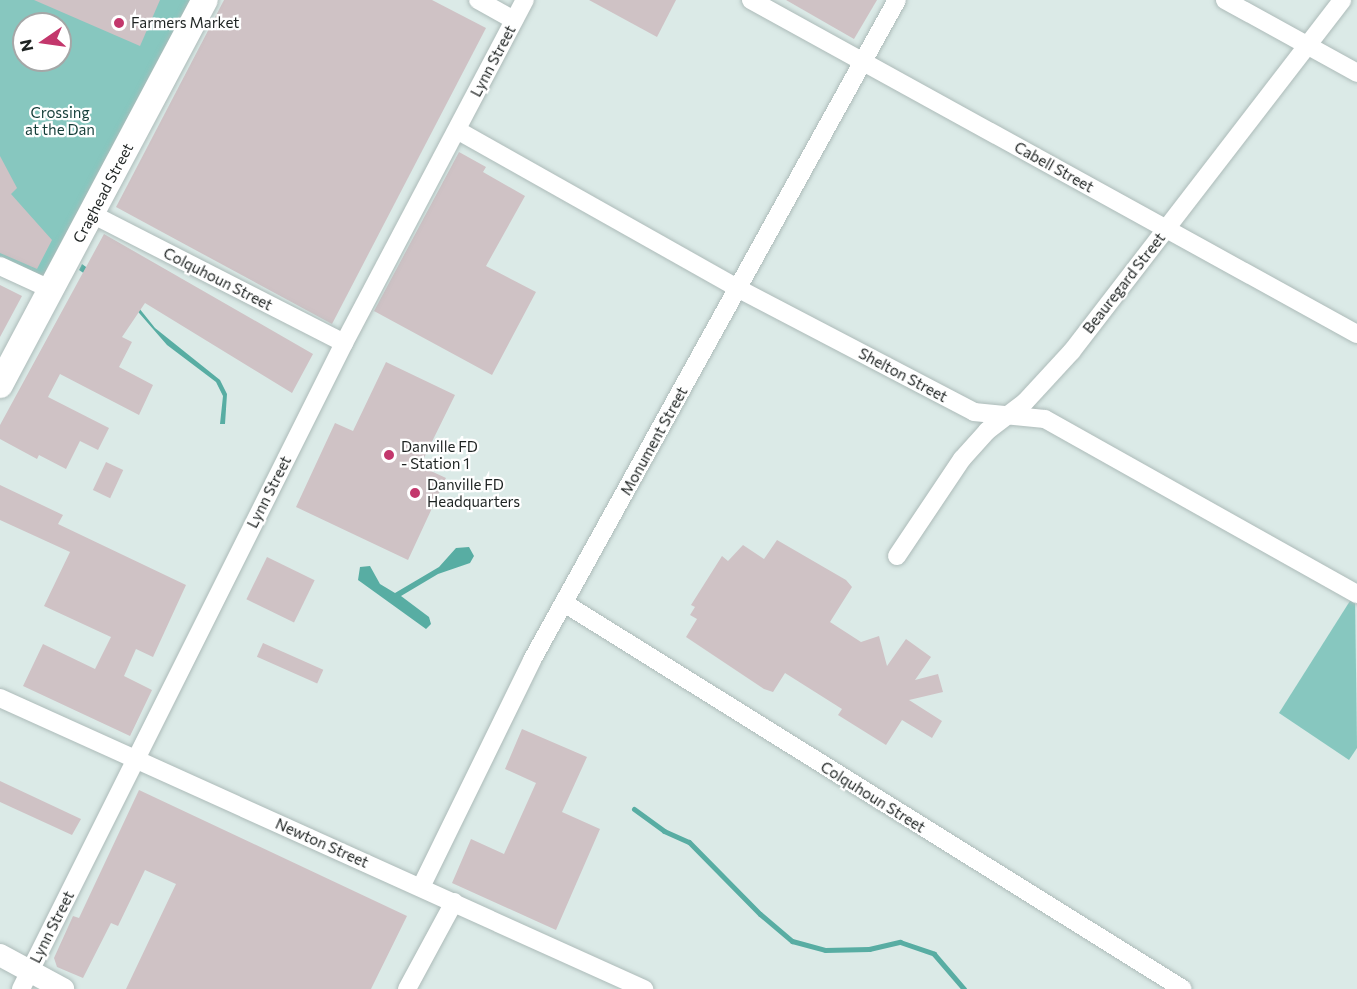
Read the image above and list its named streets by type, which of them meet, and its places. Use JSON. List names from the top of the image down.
{
  "streets": {
    "main road": ["Craghead Street"],
    "street": [
      "Lynn Street",
      "Cabell Street",
      "Colquhoun Street",
      "Beauregard Street",
      "Shelton Street",
      "Monument Street",
      "Newton Street"
    ]
  },
  "crossings": [
    ["Lynn Street", "Colquhoun Street"],
    ["Lynn Street", "Shelton Street"],
    ["Lynn Street", "Newton Street"],
    ["Cabell Street", "Beauregard Street"],
    ["Cabell Street", "Monument Street"],
    ["Craghead Street", "Colquhoun Street"],
    ["Colquhoun Street", "Monument Street"],
    ["Beauregard Street", "Shelton Street"],
    ["Shelton Street", "Monument Street"],
    ["Monument Street", "Newton Street"]
  ],
  "parks": ["Crossing at the Dan"],
  "places": ["Farmers Market", "Danville FD - Station 1", "Danville FD Headquarters"],
  "north": "left"
}
